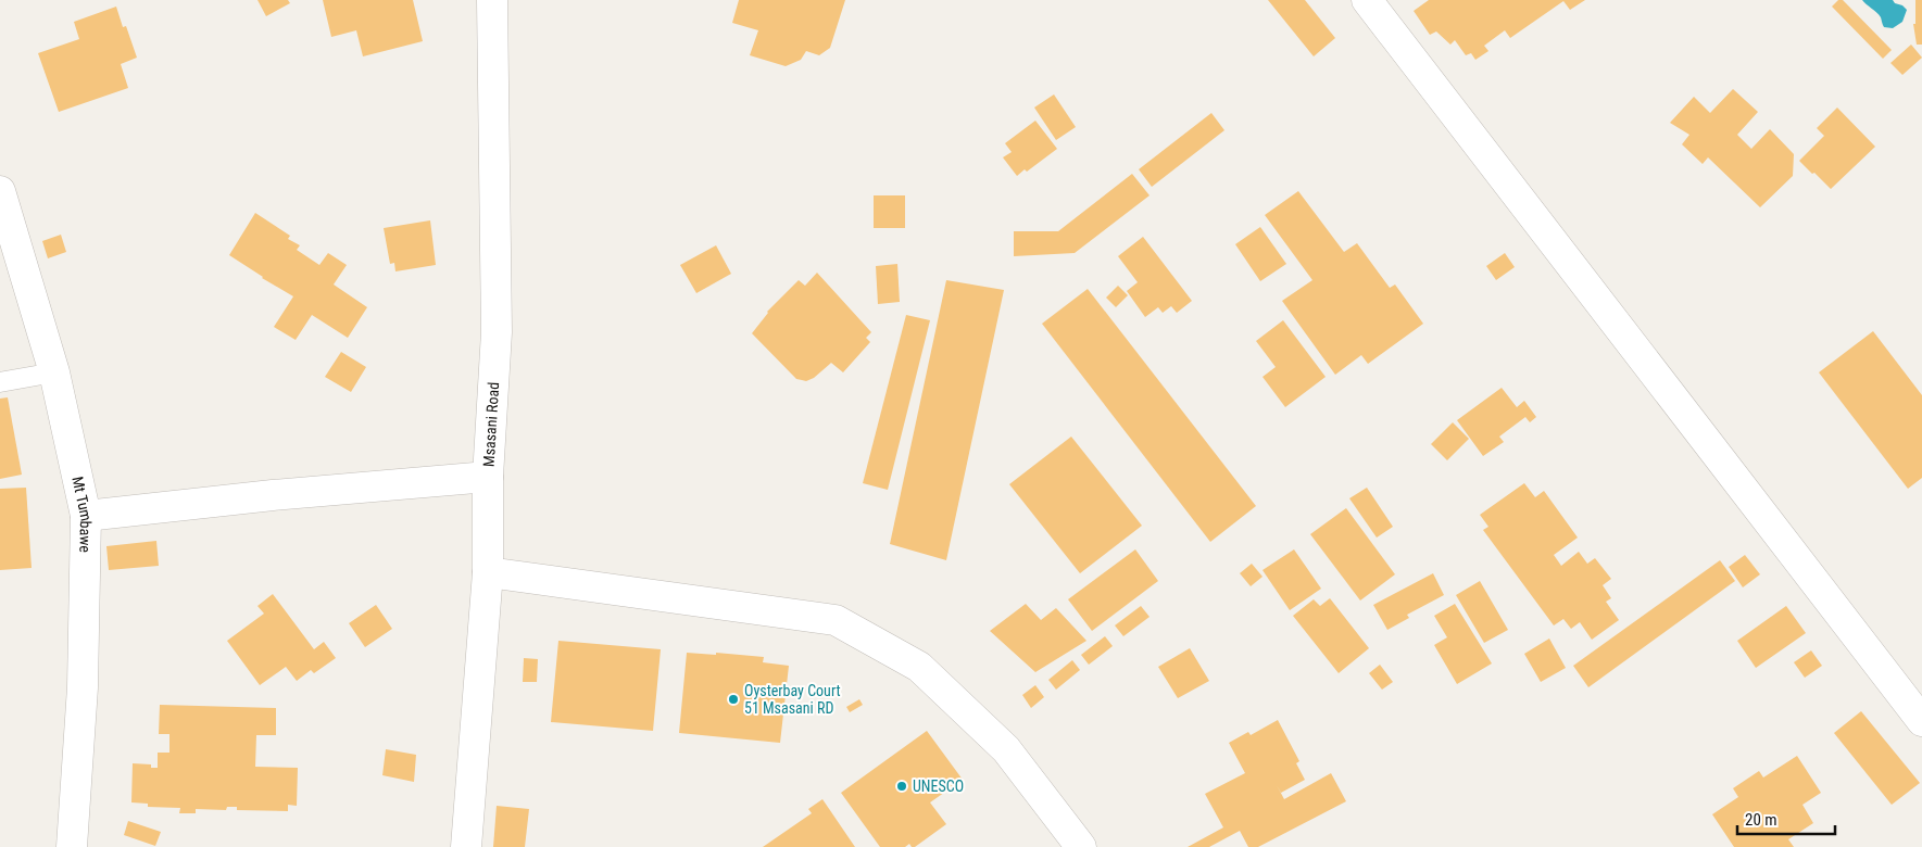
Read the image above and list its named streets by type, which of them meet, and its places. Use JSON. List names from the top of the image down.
{
  "streets": {
    "street": ["Msasani Road", "Mt Tumbawe"]
  },
  "places": ["Oysterbay Court 51 Msasani RD", "UNESCO"],
  "scale_bar": "20 m"
}
